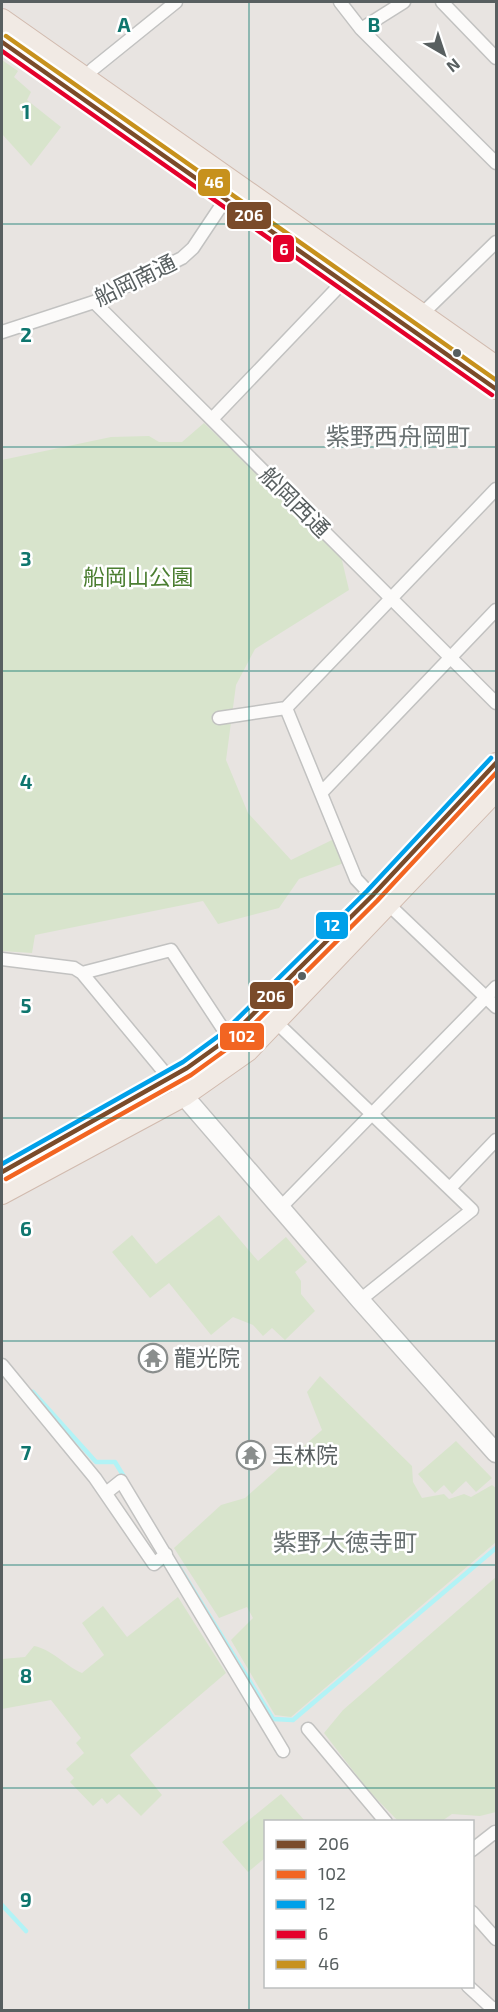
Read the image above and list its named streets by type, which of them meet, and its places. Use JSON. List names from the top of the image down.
{
  "streets": {
    "street": ["船岡南通", "船岡西通"]
  },
  "crossings": [
    ["船岡南通", "船岡西通"]
  ],
  "districts": ["紫野西舟岡町", "紫野大徳寺町"],
  "parks": ["船岡山公園"],
  "places": {
    "temple": ["龍光院", "玉林院"]
  },
  "lines": [
    "transit line 46",
    "transit line 206",
    "transit line 6",
    "transit line 12",
    "transit line 102"
  ],
  "legend": [
    "206",
    "102",
    "12",
    "6",
    "46"
  ],
  "north": "bottom right",
  "grid": {
    "columns": ["A", "B"],
    "rows": [
      "1",
      "2",
      "3",
      "4",
      "5",
      "6",
      "7",
      "8",
      "9"
    ]
  }
}
